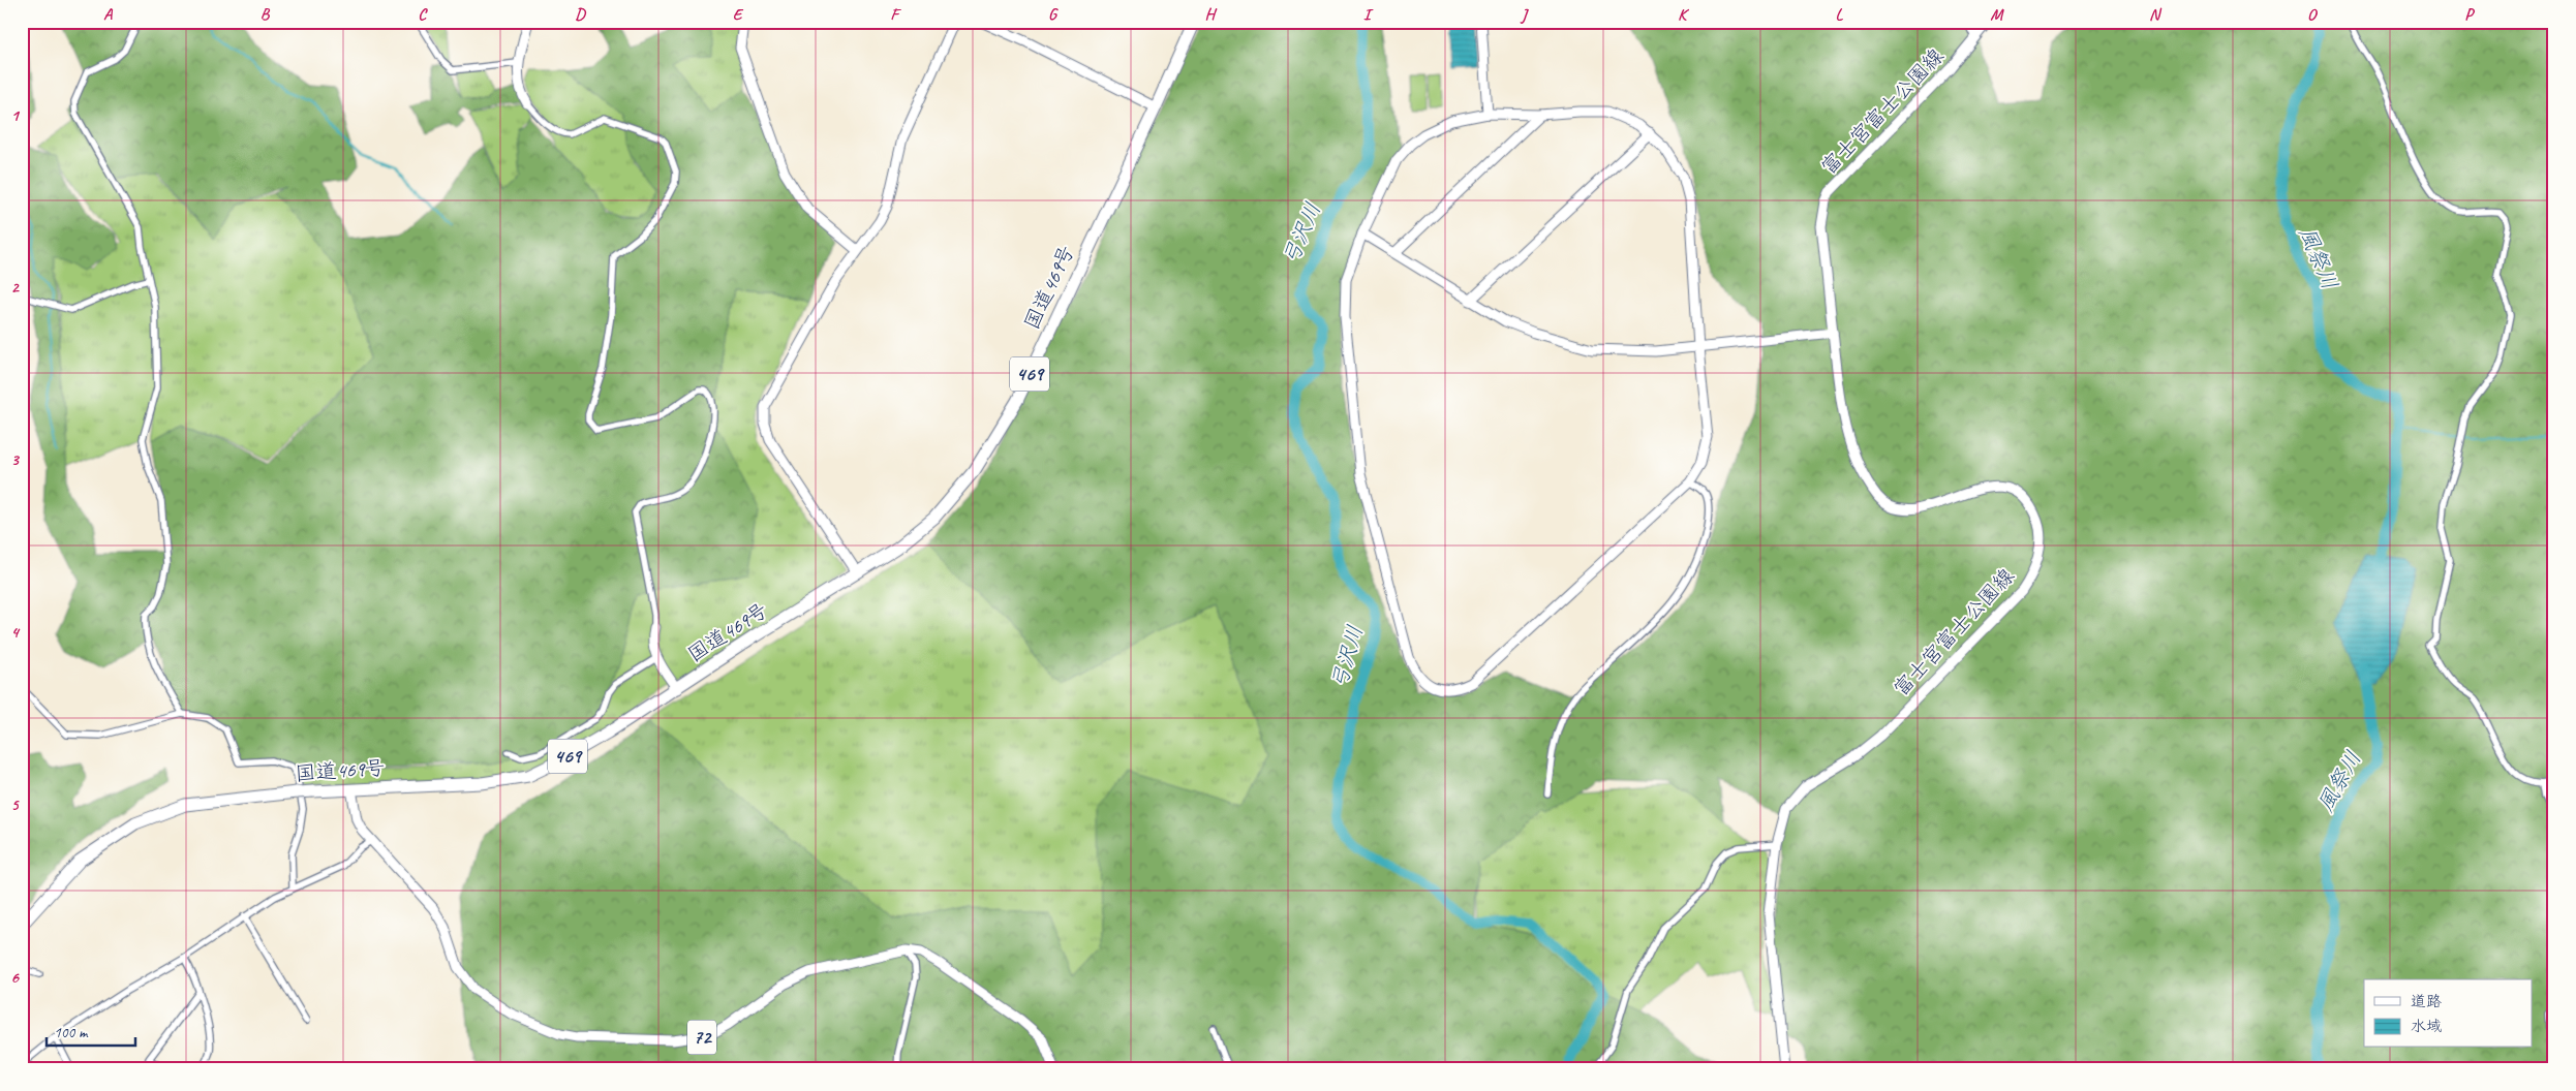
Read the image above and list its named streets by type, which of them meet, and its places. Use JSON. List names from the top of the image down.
{
  "streets": {
    "highway": ["国道469号", "469"],
    "street": ["富士宮富士公園線", "72"]
  },
  "crossings": [
    ["国道469号", "72"]
  ],
  "water": ["弓沢川", "風祭川"],
  "legend": ["道路", "水域"],
  "scale_bar": "100 m",
  "grid": {
    "columns": [
      "A",
      "B",
      "C",
      "D",
      "E",
      "F",
      "G",
      "H",
      "I",
      "J",
      "K",
      "L",
      "M",
      "N",
      "O",
      "P"
    ],
    "rows": [
      "1",
      "2",
      "3",
      "4",
      "5",
      "6"
    ]
  }
}
